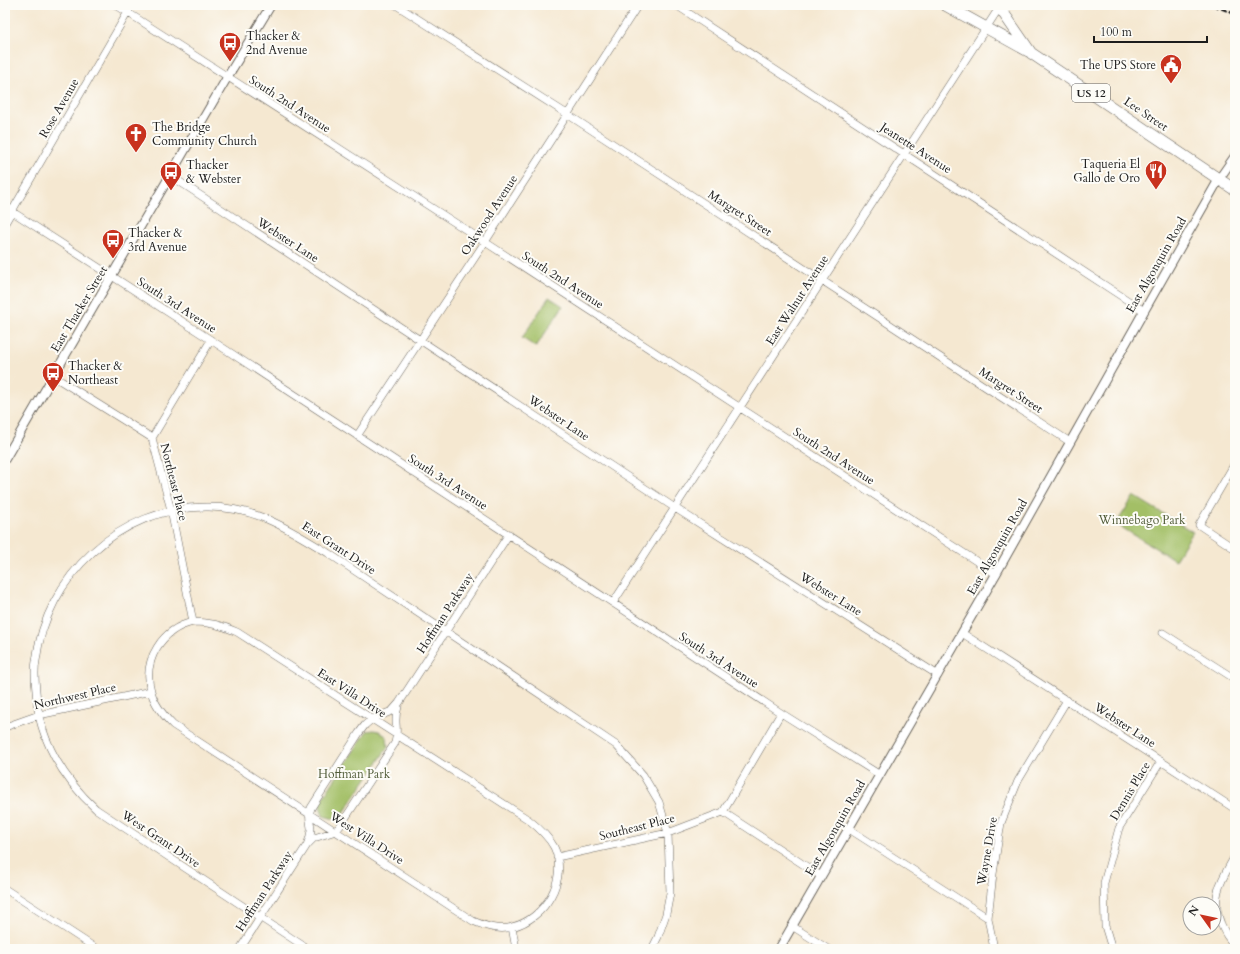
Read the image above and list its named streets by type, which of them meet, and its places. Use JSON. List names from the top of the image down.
{
  "streets": {
    "main road": ["US 12", "Lee Street"],
    "street": [
      "South 2nd Avenue",
      "Rose Avenue",
      "Jeanette Avenue",
      "Margret Street",
      "Oakwood Avenue",
      "Webster Lane",
      "East Algonquin Road",
      "East Walnut Avenue",
      "South 3rd Avenue",
      "East Thacker Street",
      "Northeast Place",
      "East Grant Drive",
      "Hoffman Parkway",
      "East Villa Drive",
      "Northwest Place",
      "Dennis Place",
      "Southeast Place",
      "West Villa Drive",
      "West Grant Drive",
      "Wayne Drive"
    ]
  },
  "crossings": [
    ["US 12", "Lee Street"],
    ["US 12", "East Walnut Avenue"],
    ["South 2nd Avenue", "Rose Avenue"],
    ["South 2nd Avenue", "Oakwood Avenue"],
    ["South 2nd Avenue", "East Algonquin Road"],
    ["South 2nd Avenue", "East Walnut Avenue"],
    ["South 2nd Avenue", "East Thacker Street"],
    ["Rose Avenue", "South 3rd Avenue"],
    ["Lee Street", "East Algonquin Road"],
    ["Lee Street", "East Walnut Avenue"],
    ["Jeanette Avenue", "East Algonquin Road"],
    ["Jeanette Avenue", "East Walnut Avenue"],
    ["Margret Street", "Oakwood Avenue"],
    ["Margret Street", "East Algonquin Road"],
    ["Margret Street", "East Walnut Avenue"],
    ["Oakwood Avenue", "Webster Lane"],
    ["Oakwood Avenue", "South 3rd Avenue"],
    ["Webster Lane", "East Algonquin Road"],
    ["Webster Lane", "East Walnut Avenue"],
    ["Webster Lane", "East Thacker Street"],
    ["Webster Lane", "Dennis Place"],
    ["Webster Lane", "Wayne Drive"],
    ["East Algonquin Road", "South 3rd Avenue"],
    ["East Walnut Avenue", "South 3rd Avenue"],
    ["South 3rd Avenue", "East Thacker Street"],
    ["South 3rd Avenue", "Hoffman Parkway"],
    ["East Thacker Street", "Northeast Place"],
    ["Northeast Place", "East Grant Drive"],
    ["Northeast Place", "East Villa Drive"],
    ["East Grant Drive", "Hoffman Parkway"],
    ["East Grant Drive", "Northwest Place"],
    ["East Grant Drive", "Southeast Place"],
    ["East Grant Drive", "West Grant Drive"],
    ["Hoffman Parkway", "East Villa Drive"],
    ["Hoffman Parkway", "West Villa Drive"],
    ["Hoffman Parkway", "West Grant Drive"],
    ["East Villa Drive", "Northwest Place"],
    ["East Villa Drive", "Southeast Place"],
    ["East Villa Drive", "West Villa Drive"],
    ["Northwest Place", "West Villa Drive"],
    ["Northwest Place", "West Grant Drive"]
  ],
  "parks": ["Winnebago Park", "Hoffman Park"],
  "places": {
    "bus stop": [
      "Thacker & 2nd Avenue",
      "Thacker & Webster",
      "Thacker & 3rd Avenue",
      "Thacker & Northeast"
    ],
    "public building": ["The UPS Store"],
    "church": ["The Bridge Community Church"],
    "restaurant": ["Taqueria El Gallo de Oro"]
  },
  "scale_bar": "100 m",
  "north": "top left"
}
